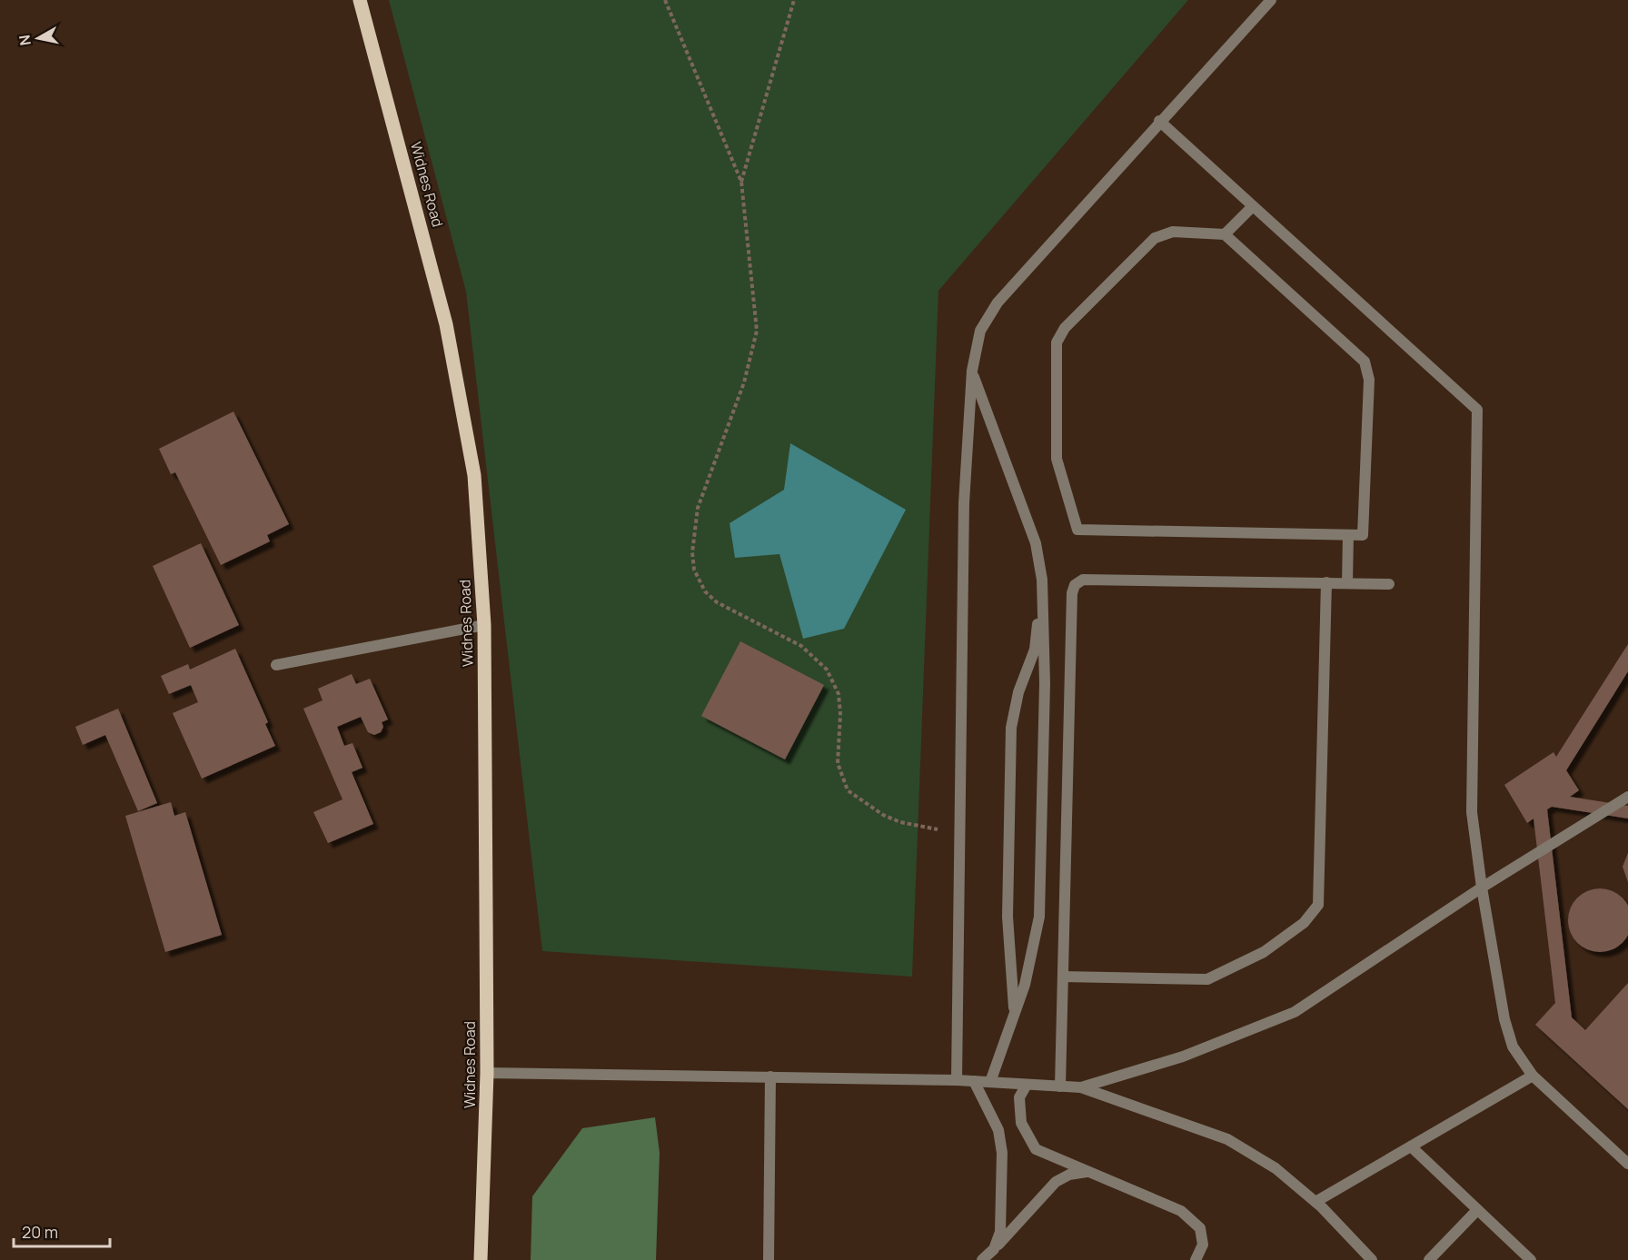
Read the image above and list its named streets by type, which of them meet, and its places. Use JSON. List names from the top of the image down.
{
  "streets": {
    "main road": ["Widnes Road"]
  },
  "scale_bar": "20 m",
  "north": "left"
}
